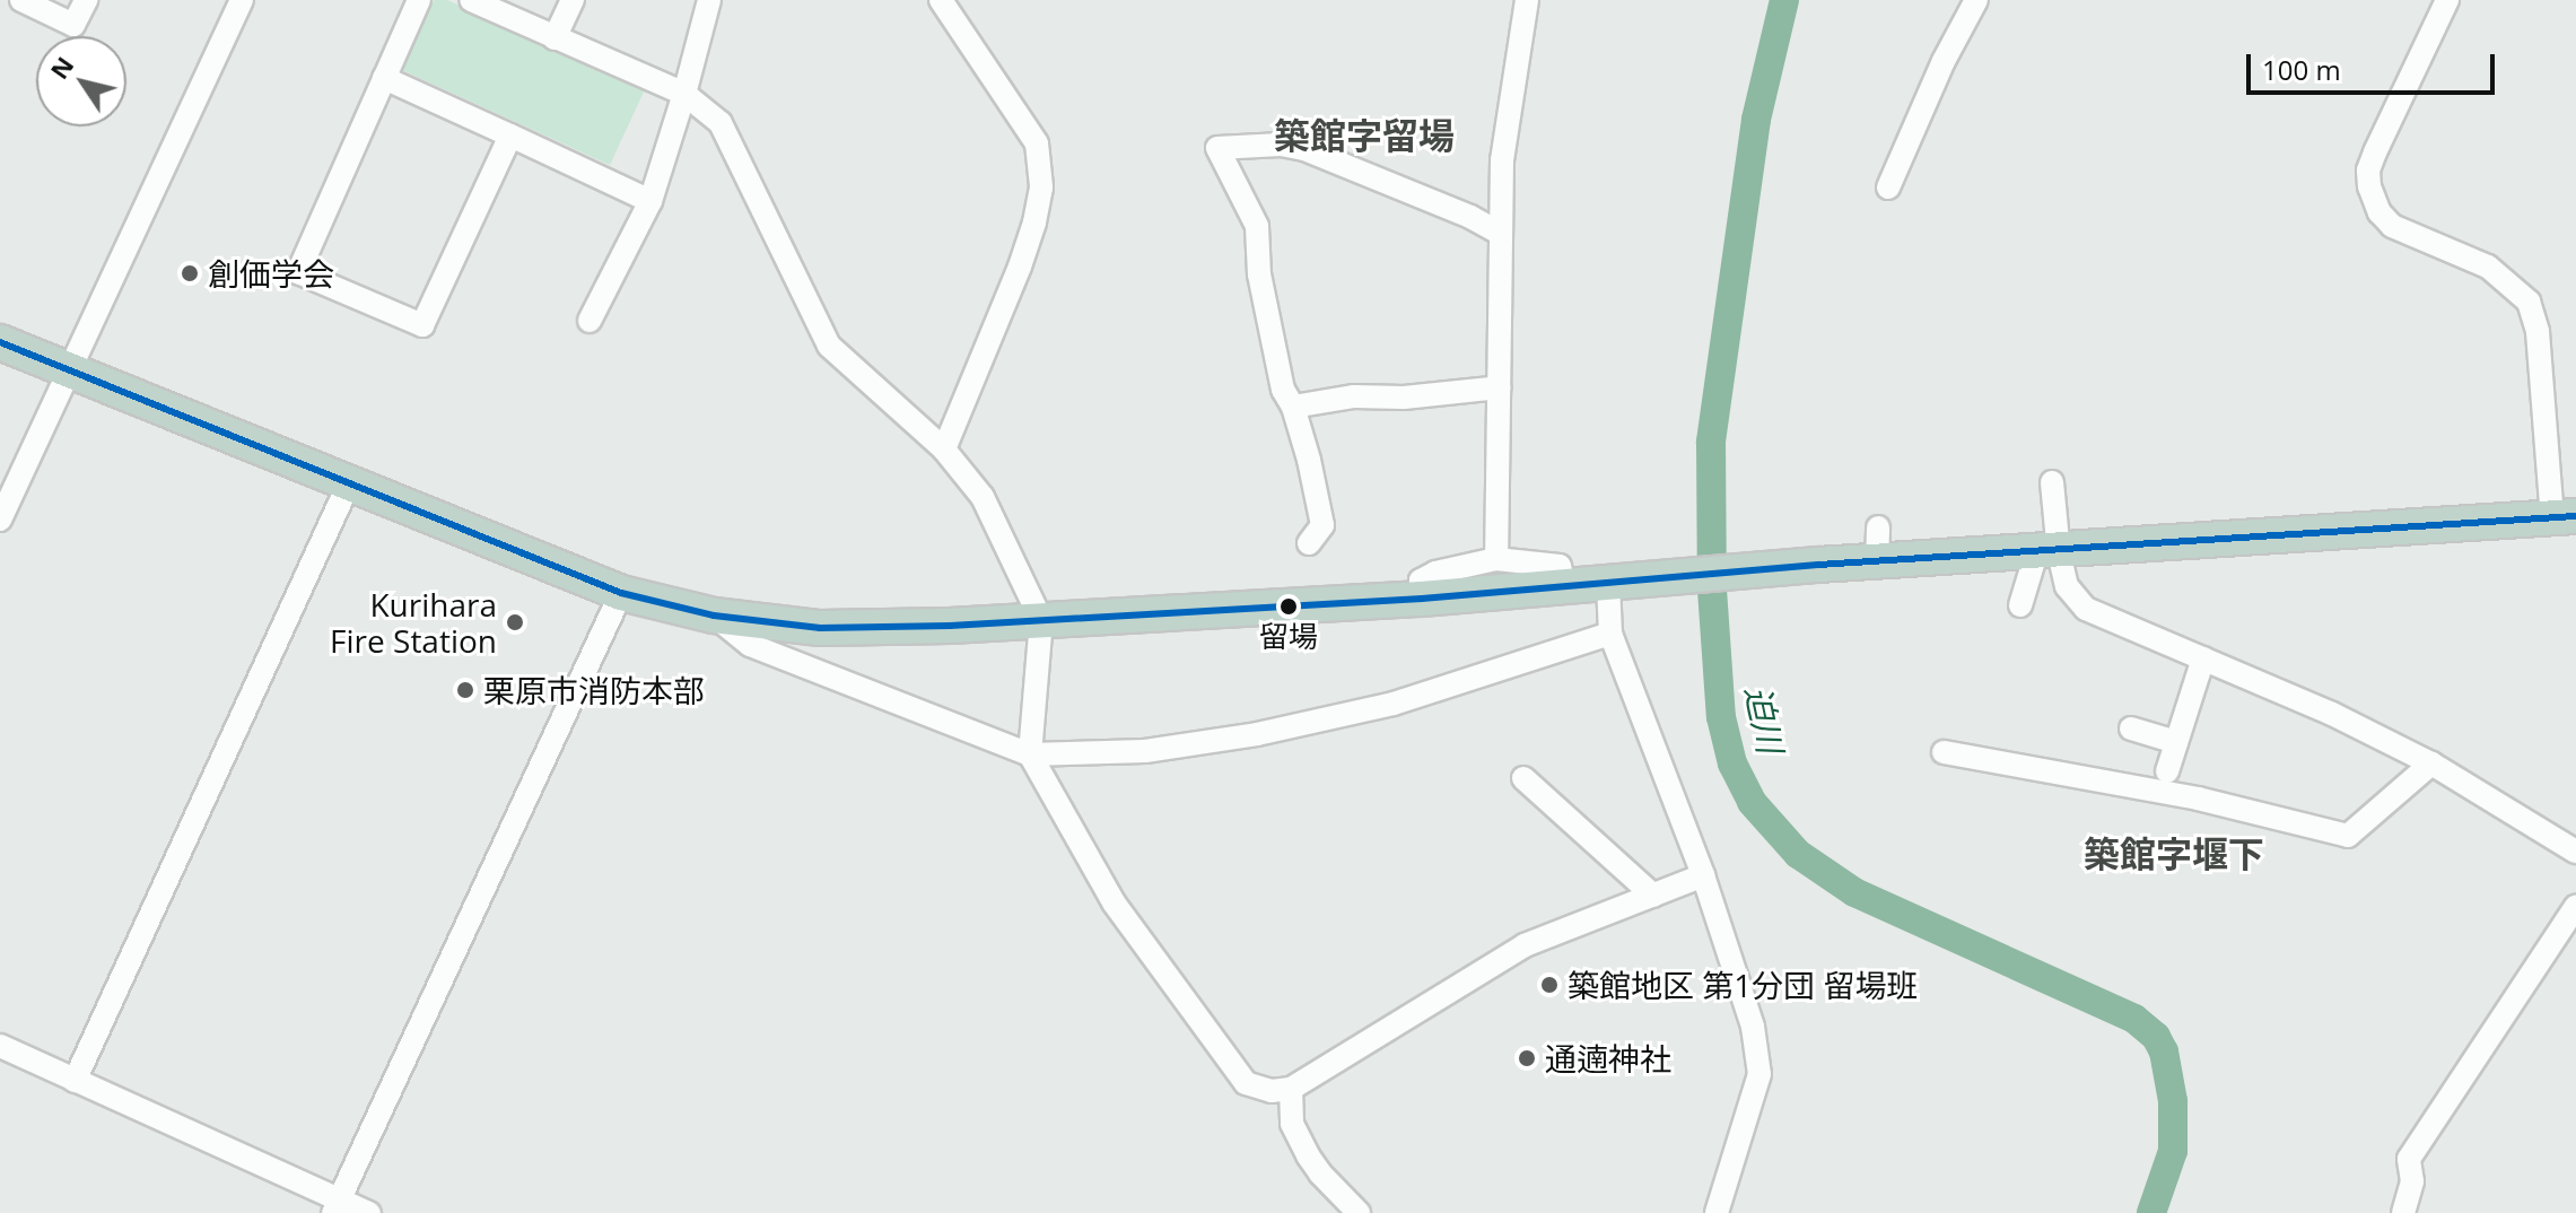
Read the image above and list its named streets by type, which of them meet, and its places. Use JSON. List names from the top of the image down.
{
  "districts": ["築館字留場", "築館字堰下"],
  "water": ["迫川"],
  "places": [
    "創価学会",
    "留場",
    "Kurihara Fire Station",
    "栗原市消防本部",
    "築館地区 第1分団 留場班",
    "通遖神社"
  ],
  "scale_bar": "100 m",
  "north": "top left"
}
